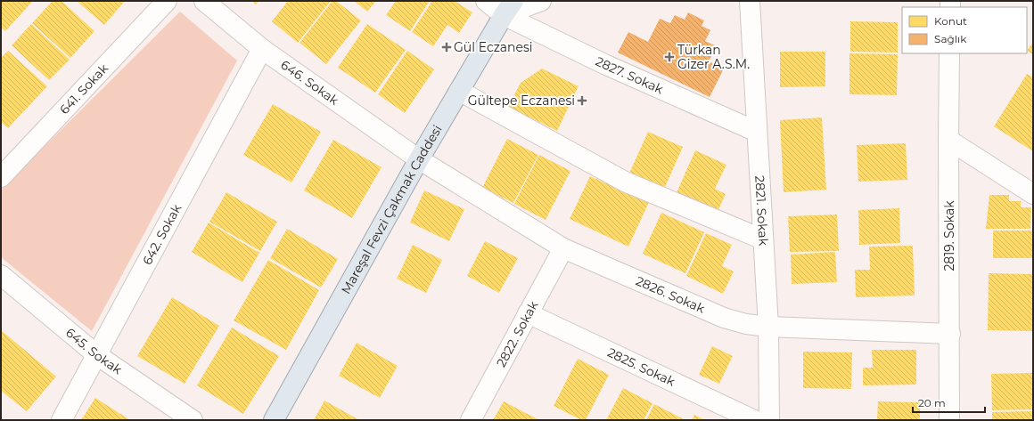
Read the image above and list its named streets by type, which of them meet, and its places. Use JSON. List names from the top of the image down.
{
  "streets": {
    "main road": ["Mareşal Fevzi Çakmak Caddesi"],
    "street": [
      "2827. Sokak",
      "646. Sokak",
      "641. Sokak",
      "2821. Sokak",
      "642. Sokak",
      "2819. Sokak",
      "2826. Sokak",
      "2822. Sokak",
      "645. Sokak",
      "2825. Sokak"
    ]
  },
  "crossings": [
    ["2827. Sokak", "Mareşal Fevzi Çakmak Caddesi"],
    ["2827. Sokak", "2821. Sokak"],
    ["646. Sokak", "Mareşal Fevzi Çakmak Caddesi"],
    ["646. Sokak", "642. Sokak"],
    ["646. Sokak", "2826. Sokak"],
    ["Mareşal Fevzi Çakmak Caddesi", "2826. Sokak"],
    ["2821. Sokak", "2826. Sokak"],
    ["642. Sokak", "645. Sokak"],
    ["2819. Sokak", "2826. Sokak"],
    ["2826. Sokak", "2822. Sokak"],
    ["2822. Sokak", "2825. Sokak"]
  ],
  "places": {
    "health": ["Gül Eczanesi", "Türkan Gizer A.S.M.", "Gültepe Eczanesi"]
  },
  "legend": ["Konut", "Sağlık"],
  "scale_bar": "20 m"
}
